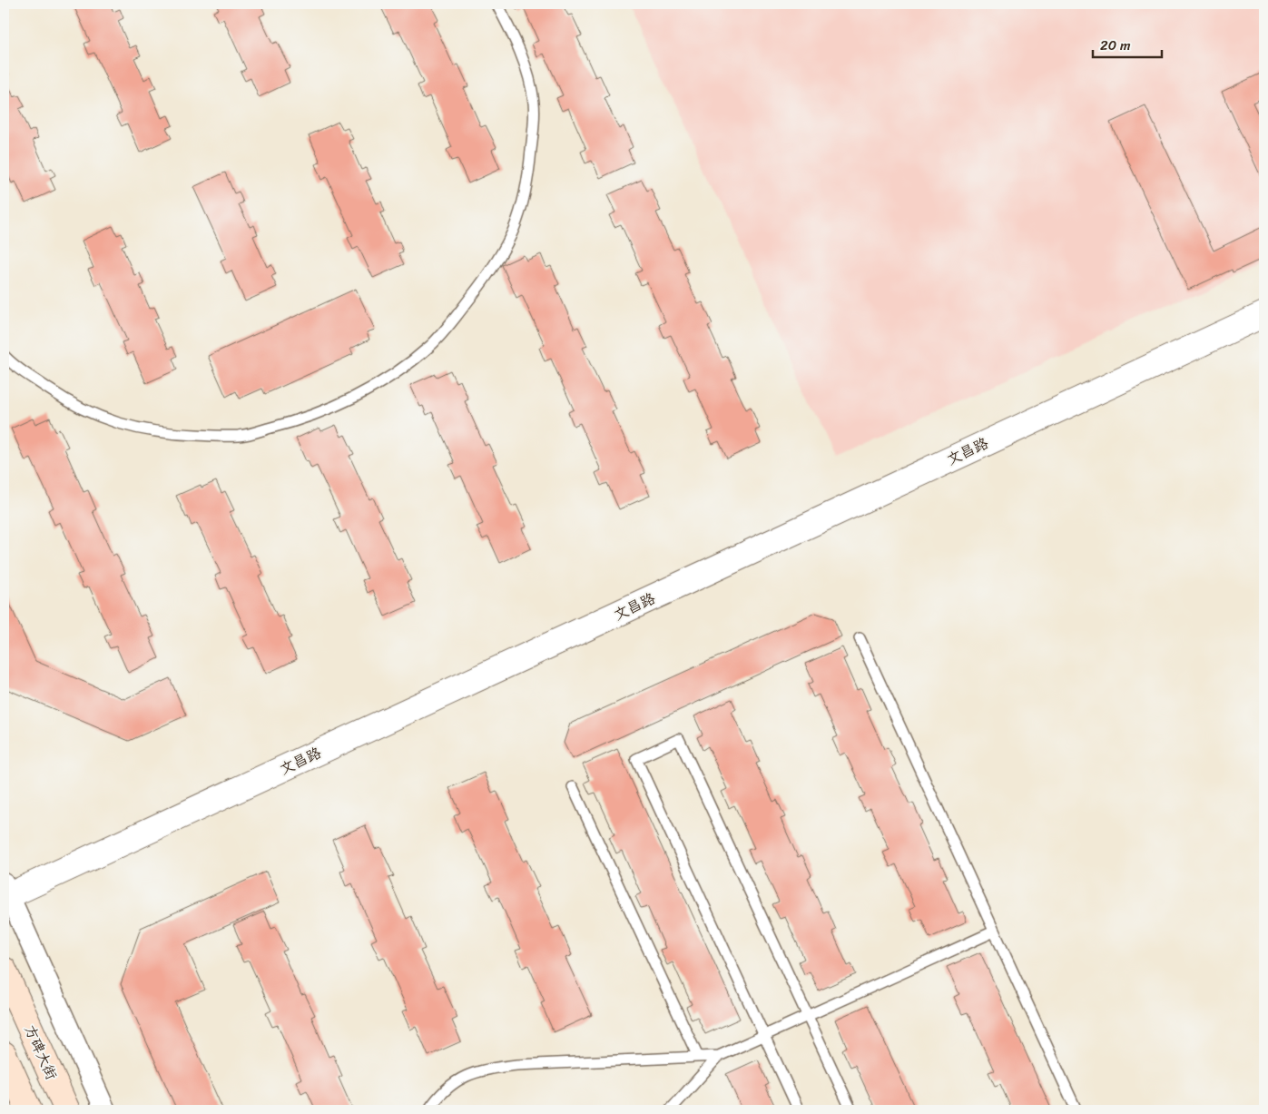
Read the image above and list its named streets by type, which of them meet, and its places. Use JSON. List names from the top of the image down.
{
  "streets": {
    "main road": ["方碑大街"],
    "street": ["文昌路"]
  },
  "scale_bar": "20 m"
}
